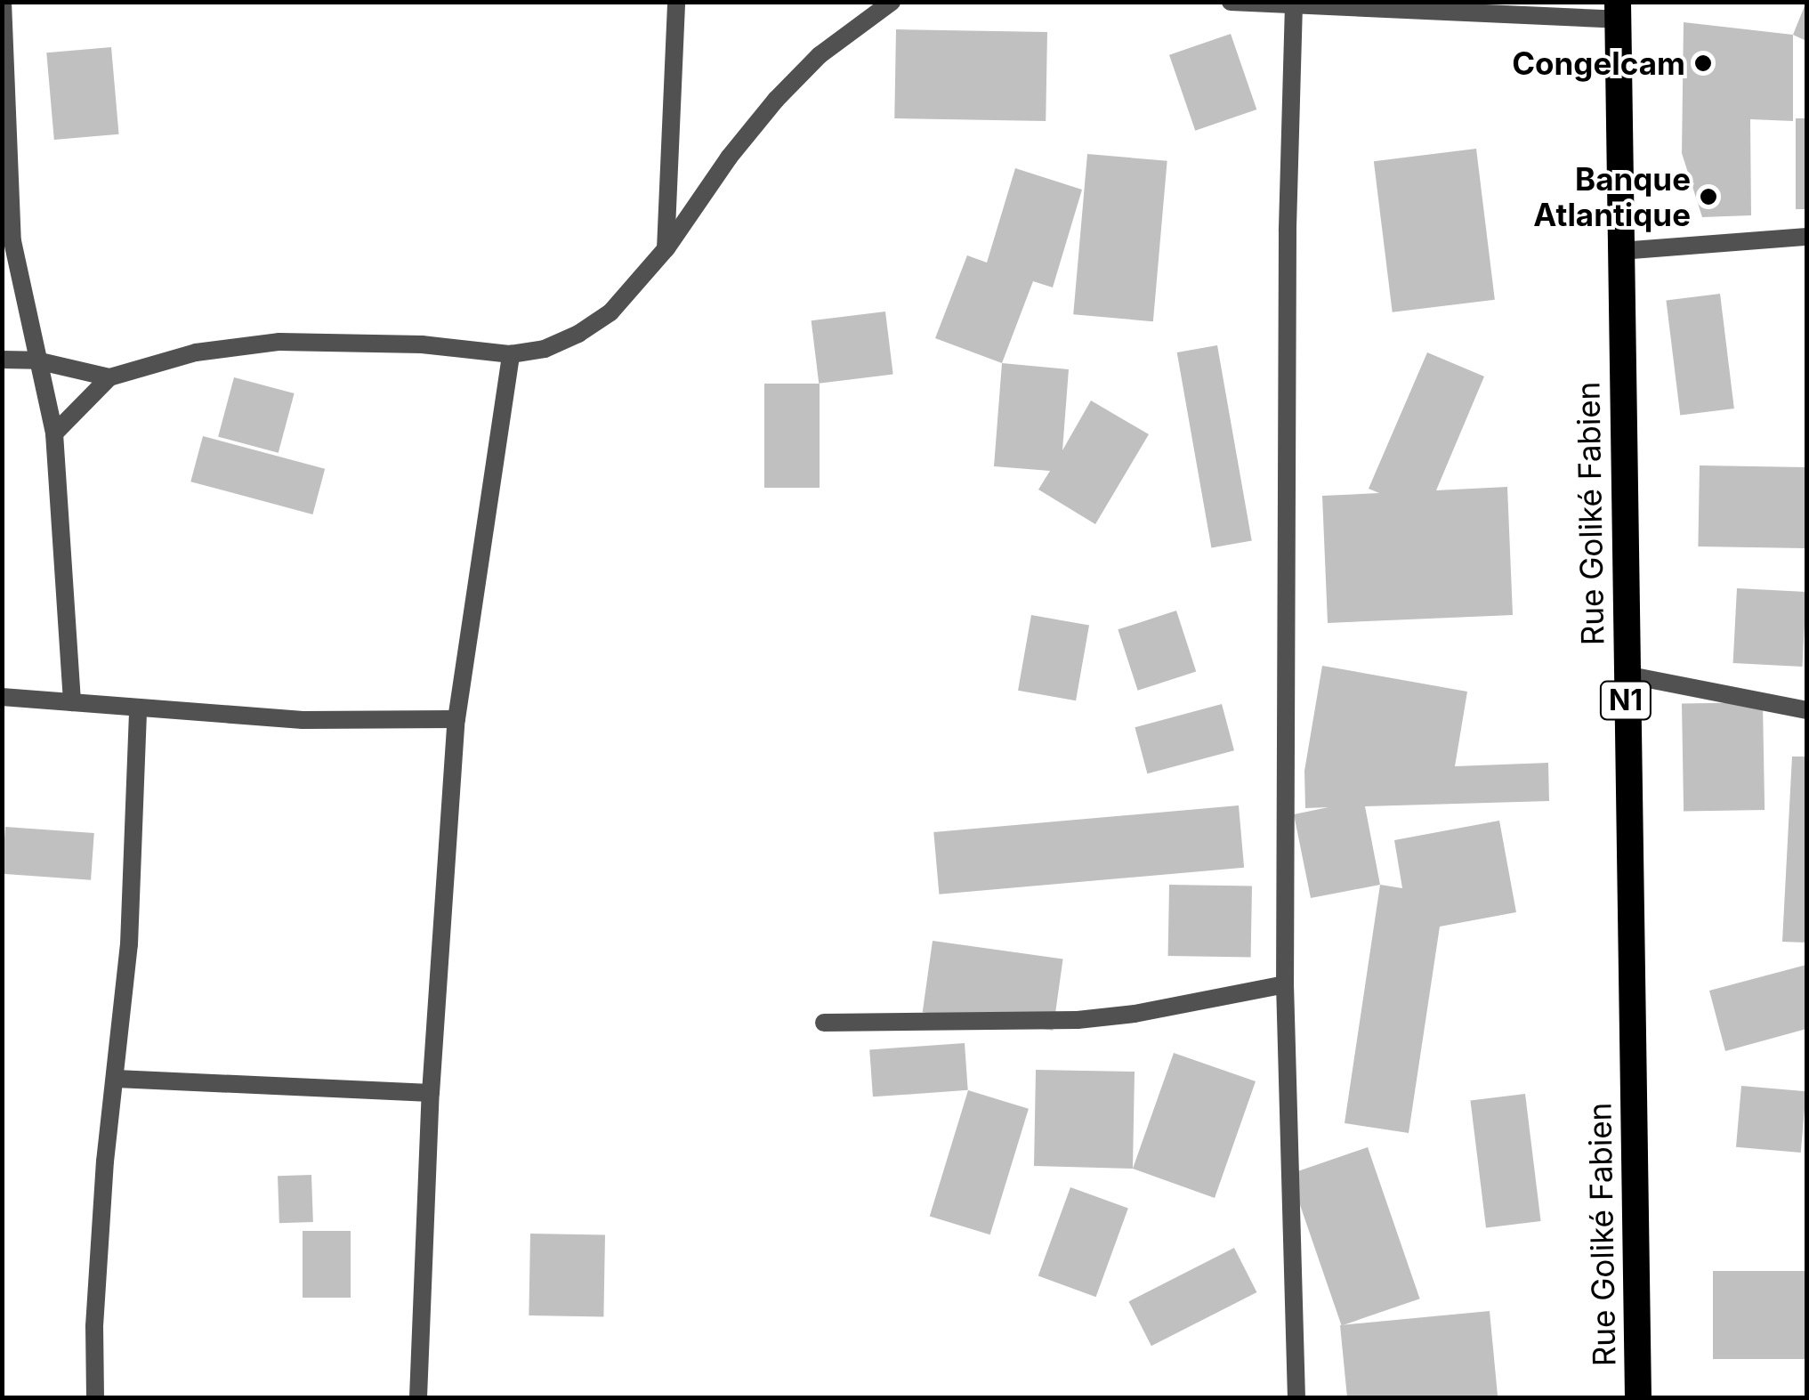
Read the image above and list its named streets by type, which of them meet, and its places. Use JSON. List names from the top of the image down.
{
  "streets": {
    "highway": ["Rue Goliké Fabien", "N1"]
  },
  "places": ["Congelcam", "Banque Atlantique"]
}
